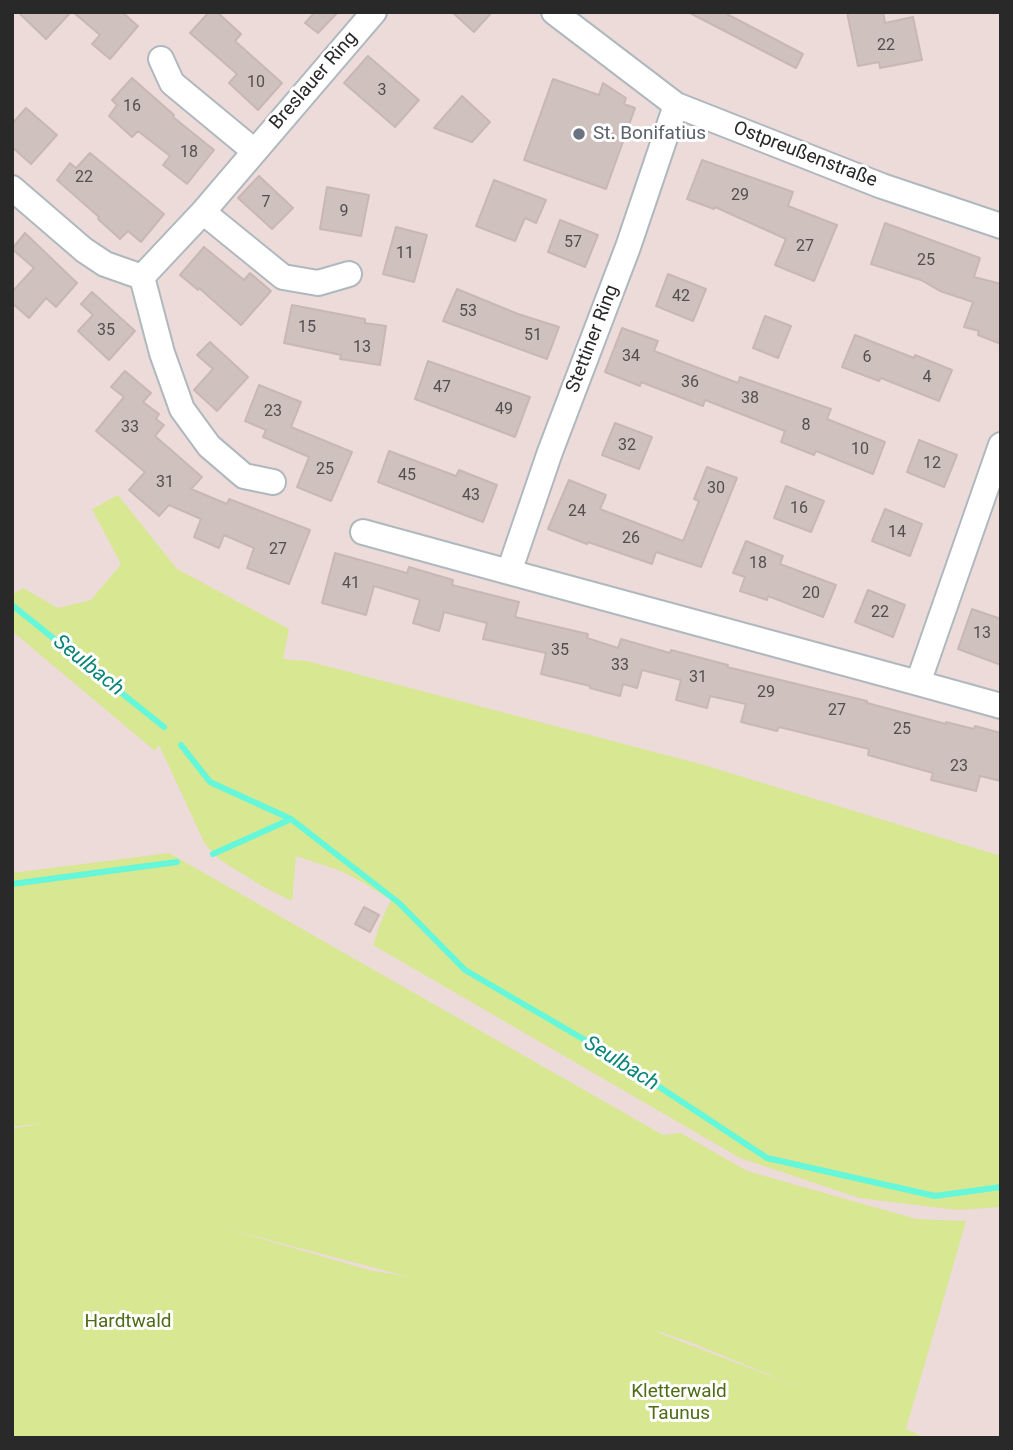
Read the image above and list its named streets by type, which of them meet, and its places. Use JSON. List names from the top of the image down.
{
  "streets": {
    "street": ["Breslauer Ring", "Ostpreußenstraße", "Stettiner Ring"]
  },
  "crossings": [
    ["Ostpreußenstraße", "Stettiner Ring"]
  ],
  "water": ["Seulbach"],
  "parks": ["Hardtwald", "Kletterwald Taunus"],
  "places": ["St. Bonifatius"],
  "house_numbers": [
    "22",
    "10",
    "3",
    "16",
    "18",
    "22",
    "29",
    "7",
    "9",
    "57",
    "27",
    "11",
    "25",
    "42",
    "53",
    "15",
    "35",
    "51",
    "13",
    "34",
    "6",
    "4",
    "36",
    "47",
    "38",
    "49",
    "23",
    "8",
    "33",
    "32",
    "10",
    "12",
    "25",
    "45",
    "31",
    "30",
    "43",
    "16",
    "24",
    "14",
    "26",
    "27",
    "18",
    "41",
    "20",
    "22",
    "13",
    "35",
    "33",
    "31",
    "29",
    "27",
    "25",
    "23"
  ]
}
